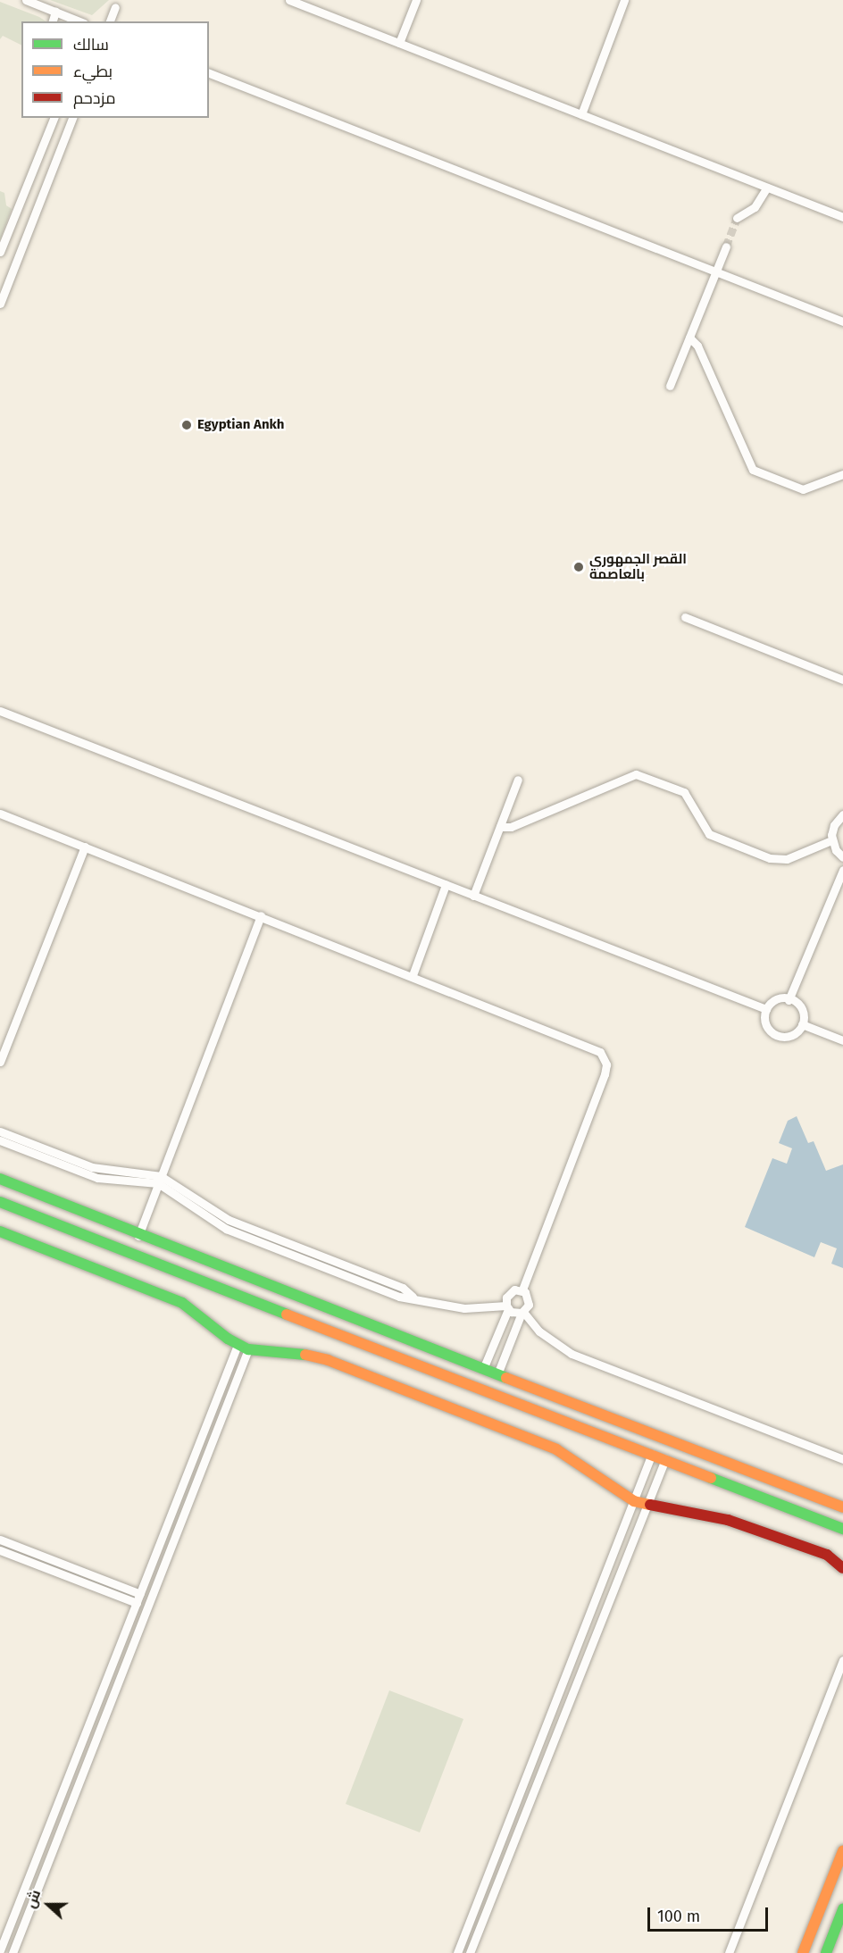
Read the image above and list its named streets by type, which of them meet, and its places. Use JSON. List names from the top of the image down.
{
  "places": ["Egyptian Ankh", "القصر الجمهوري بالعاصمة"],
  "legend": ["سالك", "بطيء", "مزدحم"],
  "scale_bar": "100 m",
  "north": "left"
}
